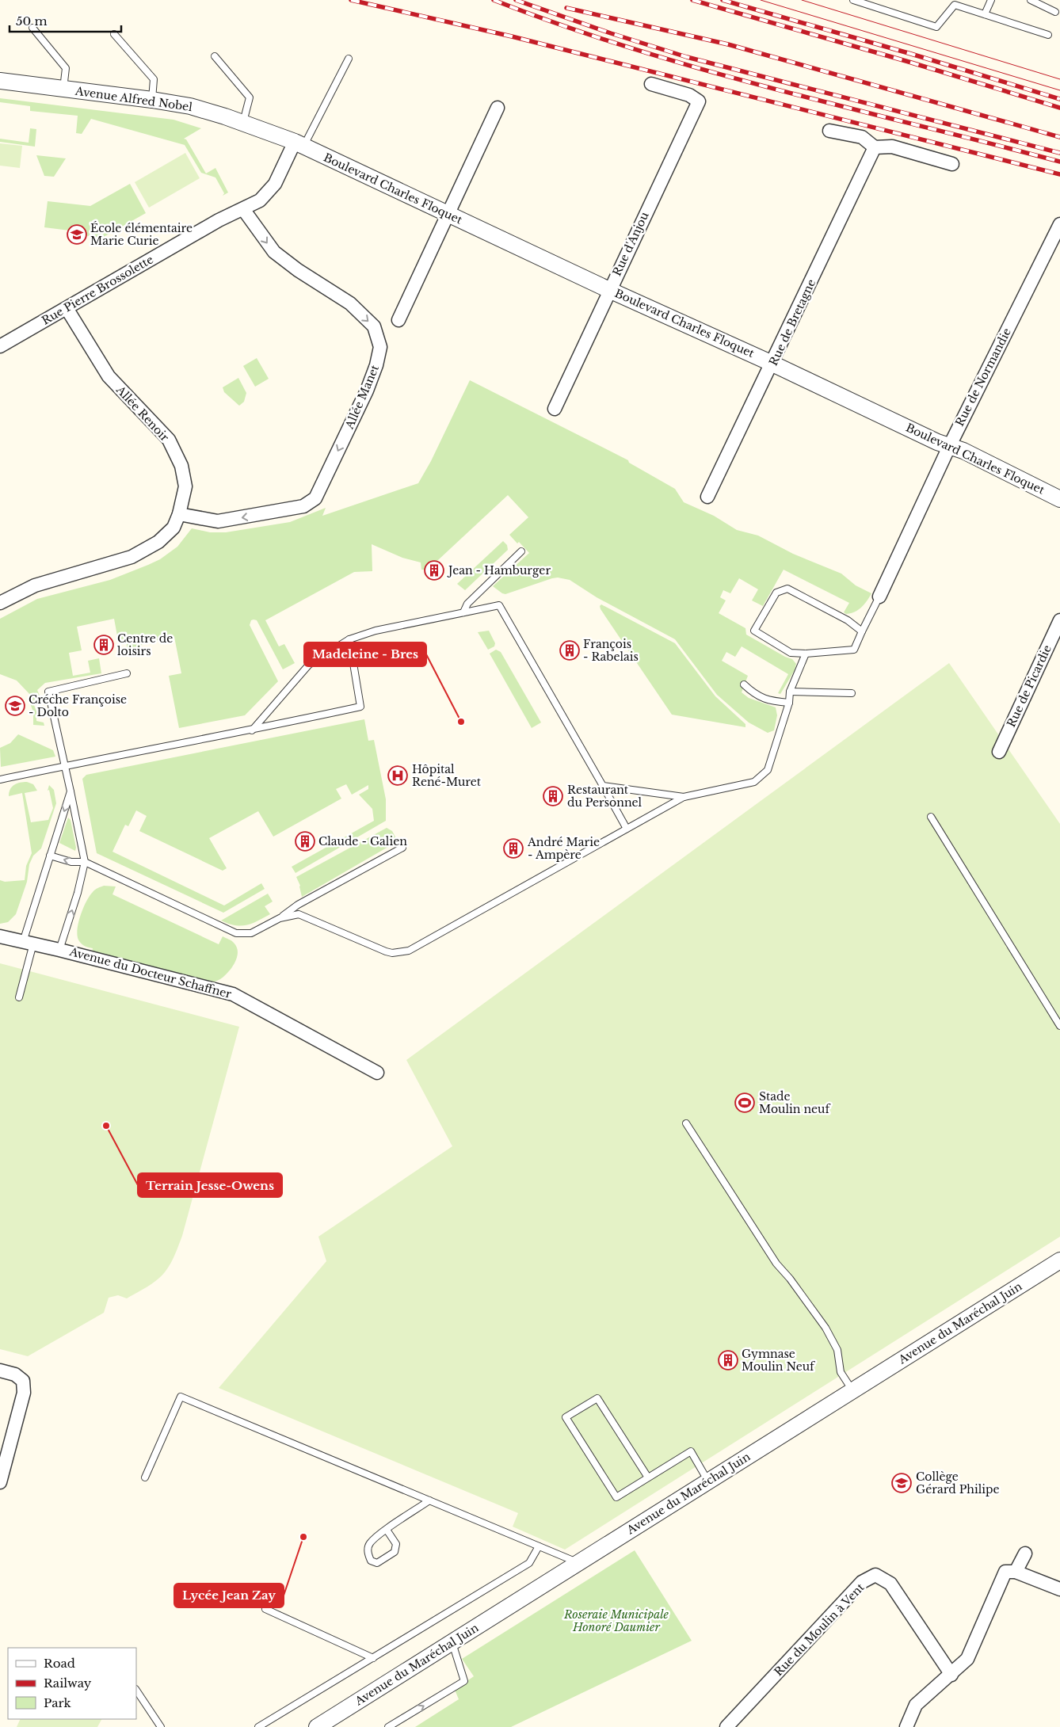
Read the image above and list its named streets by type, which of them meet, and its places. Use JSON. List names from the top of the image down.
{
  "streets": {
    "street": [
      "Avenue Alfred Nobel",
      "Boulevard Charles Floquet",
      "Rue d'Anjou",
      "Rue Pierre Brossolette",
      "Rue de Bretagne",
      "Rue de Normandie",
      "Allée Manet",
      "Allée Renoir",
      "Rue de Picardie",
      "Avenue du Docteur Schaffner",
      "Avenue du Maréchal Juin",
      "Rue du Moulin à Vent"
    ]
  },
  "crossings": [
    ["Avenue Alfred Nobel", "Boulevard Charles Floquet"],
    ["Avenue Alfred Nobel", "Rue Pierre Brossolette"],
    ["Boulevard Charles Floquet", "Rue d'Anjou"],
    ["Boulevard Charles Floquet", "Rue Pierre Brossolette"],
    ["Boulevard Charles Floquet", "Rue de Bretagne"],
    ["Boulevard Charles Floquet", "Rue de Normandie"],
    ["Rue Pierre Brossolette", "Allée Manet"],
    ["Rue Pierre Brossolette", "Allée Renoir"],
    ["Allée Manet", "Allée Renoir"]
  ],
  "parks": ["Roseraie Municipale Honoré Daumier"],
  "places": {
    "school or university": ["École élémentaire Marie Curie", "Créche Françoise - Dolto", "Collège Gérard Philipe"],
    "building": [
      "Jean - Hamburger",
      "Centre de loisirs",
      "François - Rabelais",
      "Restaurant du Personnel",
      "Claude - Galien",
      "André Marie - Ampère",
      "Gymnase Moulin Neuf"
    ],
    "other": ["Madeleine - Bres", "Terrain Jesse-Owens", "Lycée Jean Zay"],
    "hospital": ["Hôpital René-Muret"],
    "sports": ["Stade Moulin neuf"]
  },
  "legend": ["Road", "Railway", "Park"],
  "scale_bar": "50 m"
}
